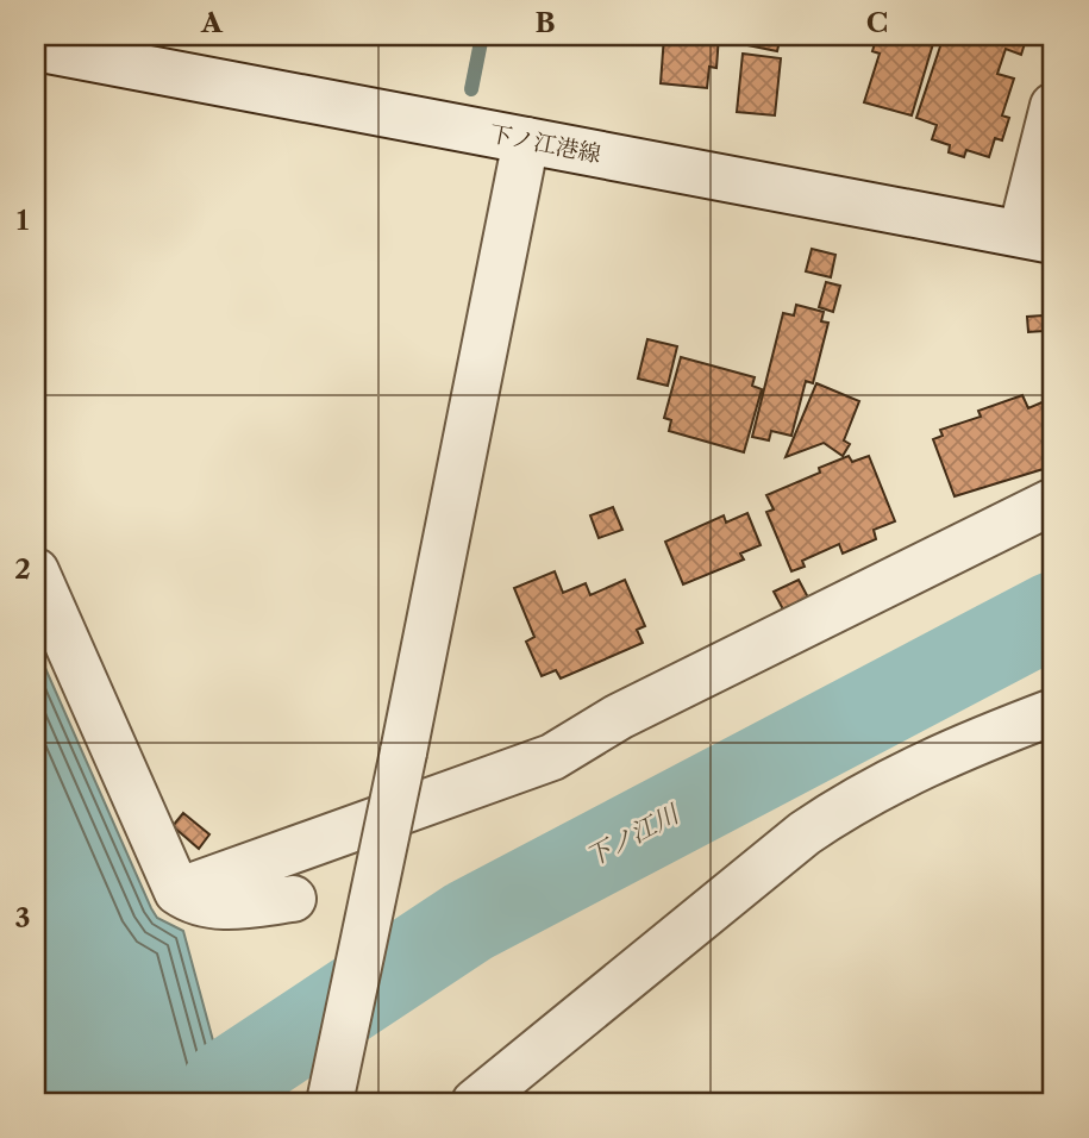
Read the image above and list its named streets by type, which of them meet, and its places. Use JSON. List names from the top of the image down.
{
  "streets": {
    "street": ["下ノ江港線"]
  },
  "water": ["下ノ江川"],
  "grid": {
    "columns": ["A", "B", "C"],
    "rows": ["1", "2", "3"]
  }
}
